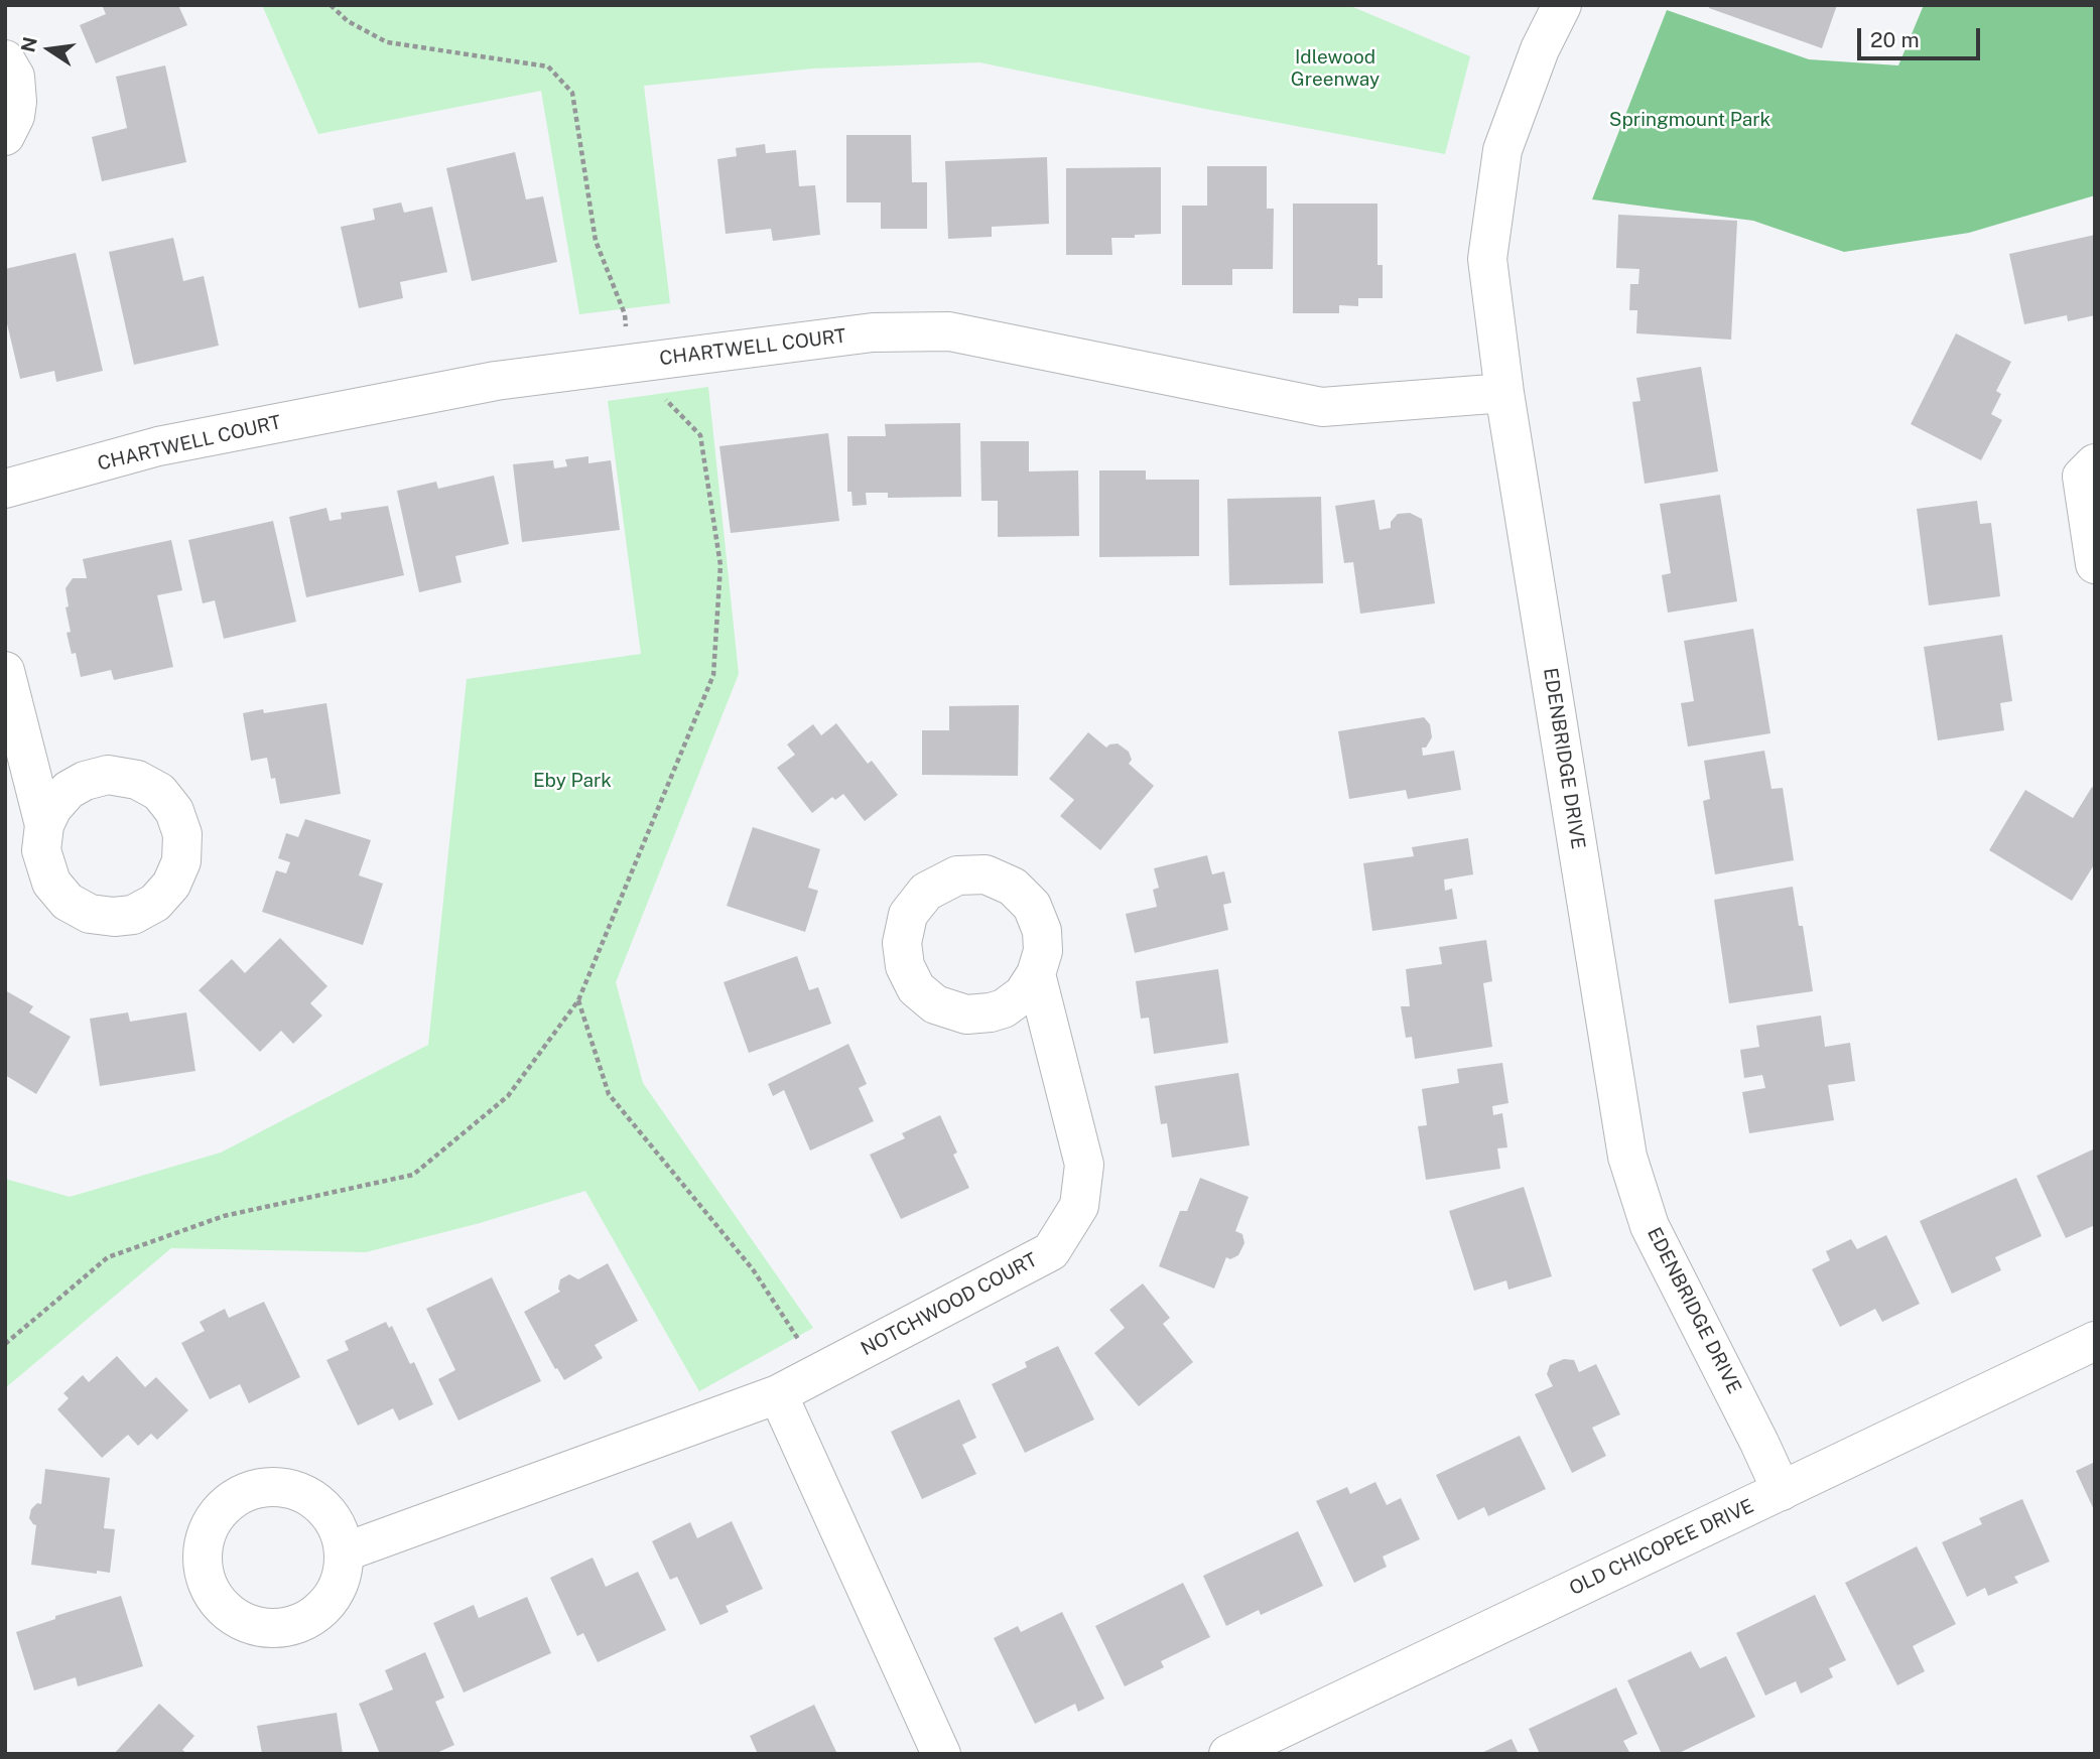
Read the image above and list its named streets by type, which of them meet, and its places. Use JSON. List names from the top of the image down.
{
  "streets": {
    "street": [
      "CHARTWELL COURT",
      "EDENBRIDGE DRIVE",
      "NOTCHWOOD COURT",
      "OLD CHICOPEE DRIVE"
    ]
  },
  "crossings": [
    ["CHARTWELL COURT", "EDENBRIDGE DRIVE"],
    ["EDENBRIDGE DRIVE", "OLD CHICOPEE DRIVE"]
  ],
  "parks": ["Idlewood Greenway", "Springmount Park", "Eby Park"],
  "scale_bar": "20 m",
  "north": "left"
}
